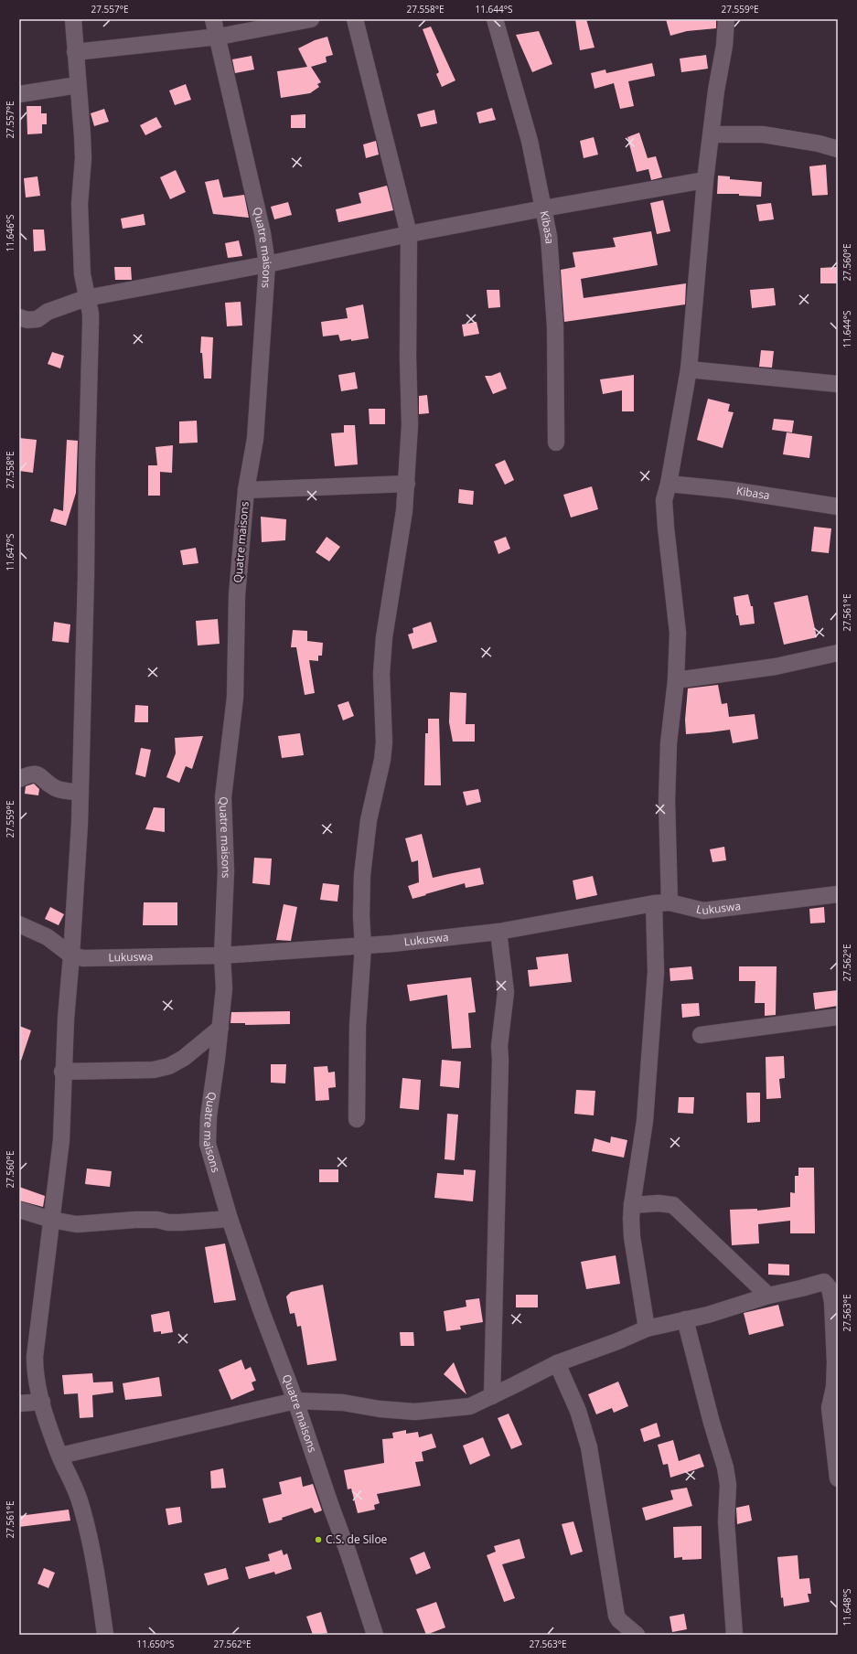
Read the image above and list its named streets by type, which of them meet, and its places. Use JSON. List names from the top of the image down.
{
  "streets": {
    "street": ["Kibasa", "Quatre maisons", "Lukuswa"]
  },
  "crossings": [
    ["Quatre maisons", "Lukuswa"]
  ],
  "places": ["C.S. de Siloe"],
  "coordinates": [
    "27.557°E",
    "27.558°E",
    "11.644°S",
    "27.559°E",
    "11.646°S",
    "27.560°E",
    "11.647°S",
    "27.561°E",
    "27.562°E",
    "27.563°E",
    "11.648°S",
    "11.650°S"
  ]
}
